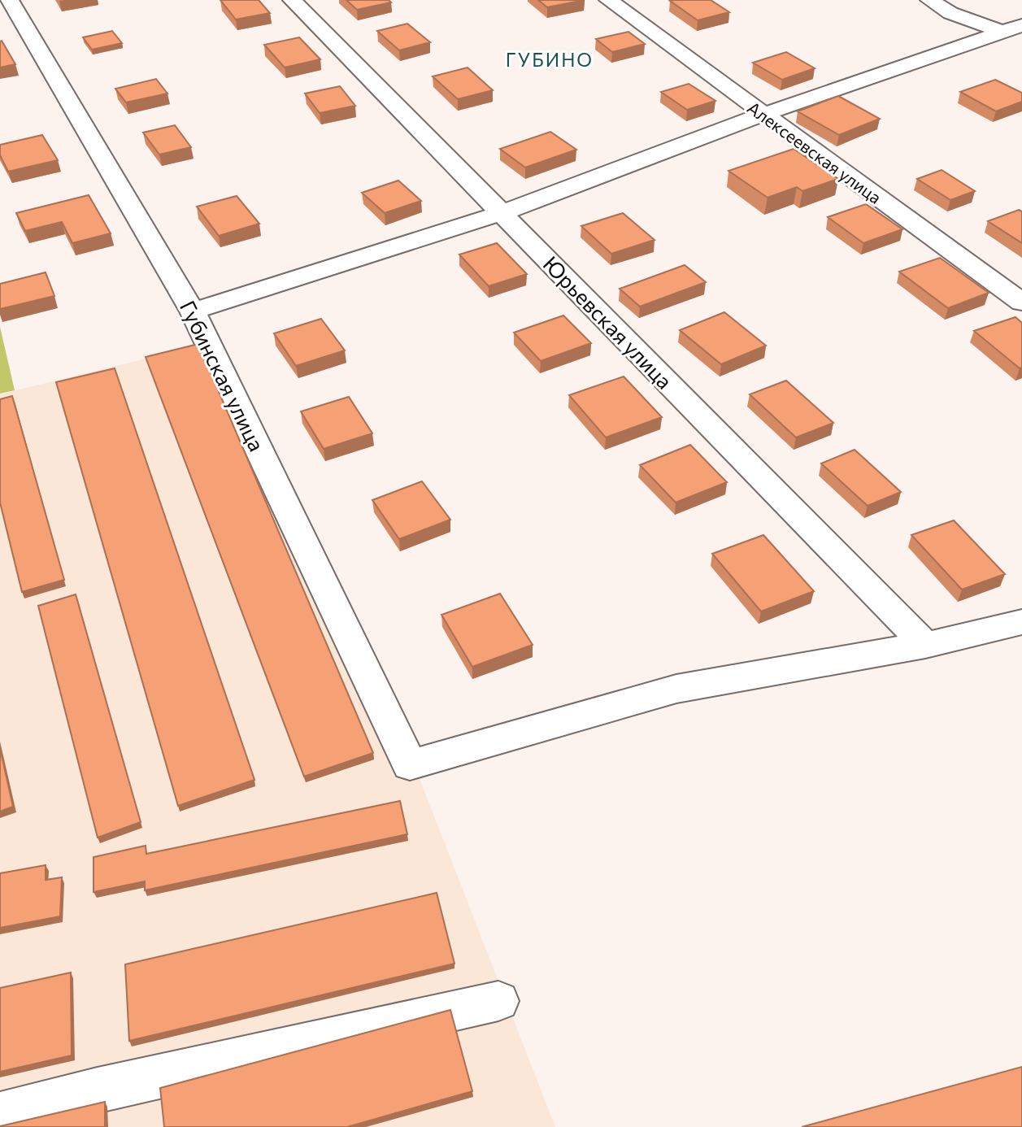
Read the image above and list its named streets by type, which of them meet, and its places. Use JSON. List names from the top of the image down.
{
  "streets": {
    "street": ["Алексеевская улица", "Юрьевская улица", "Губинская улица"]
  },
  "crossings": [
    ["Юрьевская улица", "Губинская улица"]
  ],
  "districts": ["ГУБИНО"]
}
